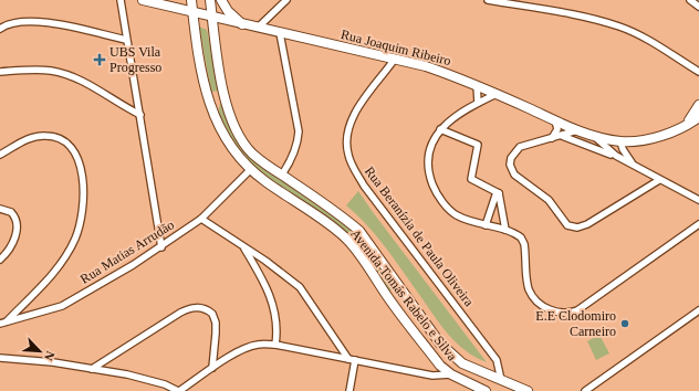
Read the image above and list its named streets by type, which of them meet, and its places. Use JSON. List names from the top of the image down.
{
  "streets": {
    "street": [
      "Rua Joaquim Ribeiro",
      "Rua Beranízia de Paula Oliveira",
      "Rua Matias Arrudão",
      "Avenida Tomás Rabelo e Silva"
    ]
  },
  "crossings": [
    ["Rua Joaquim Ribeiro", "Rua Beranízia de Paula Oliveira"],
    ["Rua Joaquim Ribeiro", "Avenida Tomás Rabelo e Silva"],
    ["Rua Beranízia de Paula Oliveira", "Avenida Tomás Rabelo e Silva"],
    ["Rua Matias Arrudão", "Avenida Tomás Rabelo e Silva"]
  ],
  "places": {
    "health": ["UBS Vila Progresso"],
    "other": ["E.E Clodomiro Carneiro"]
  },
  "north": "bottom right"
}
